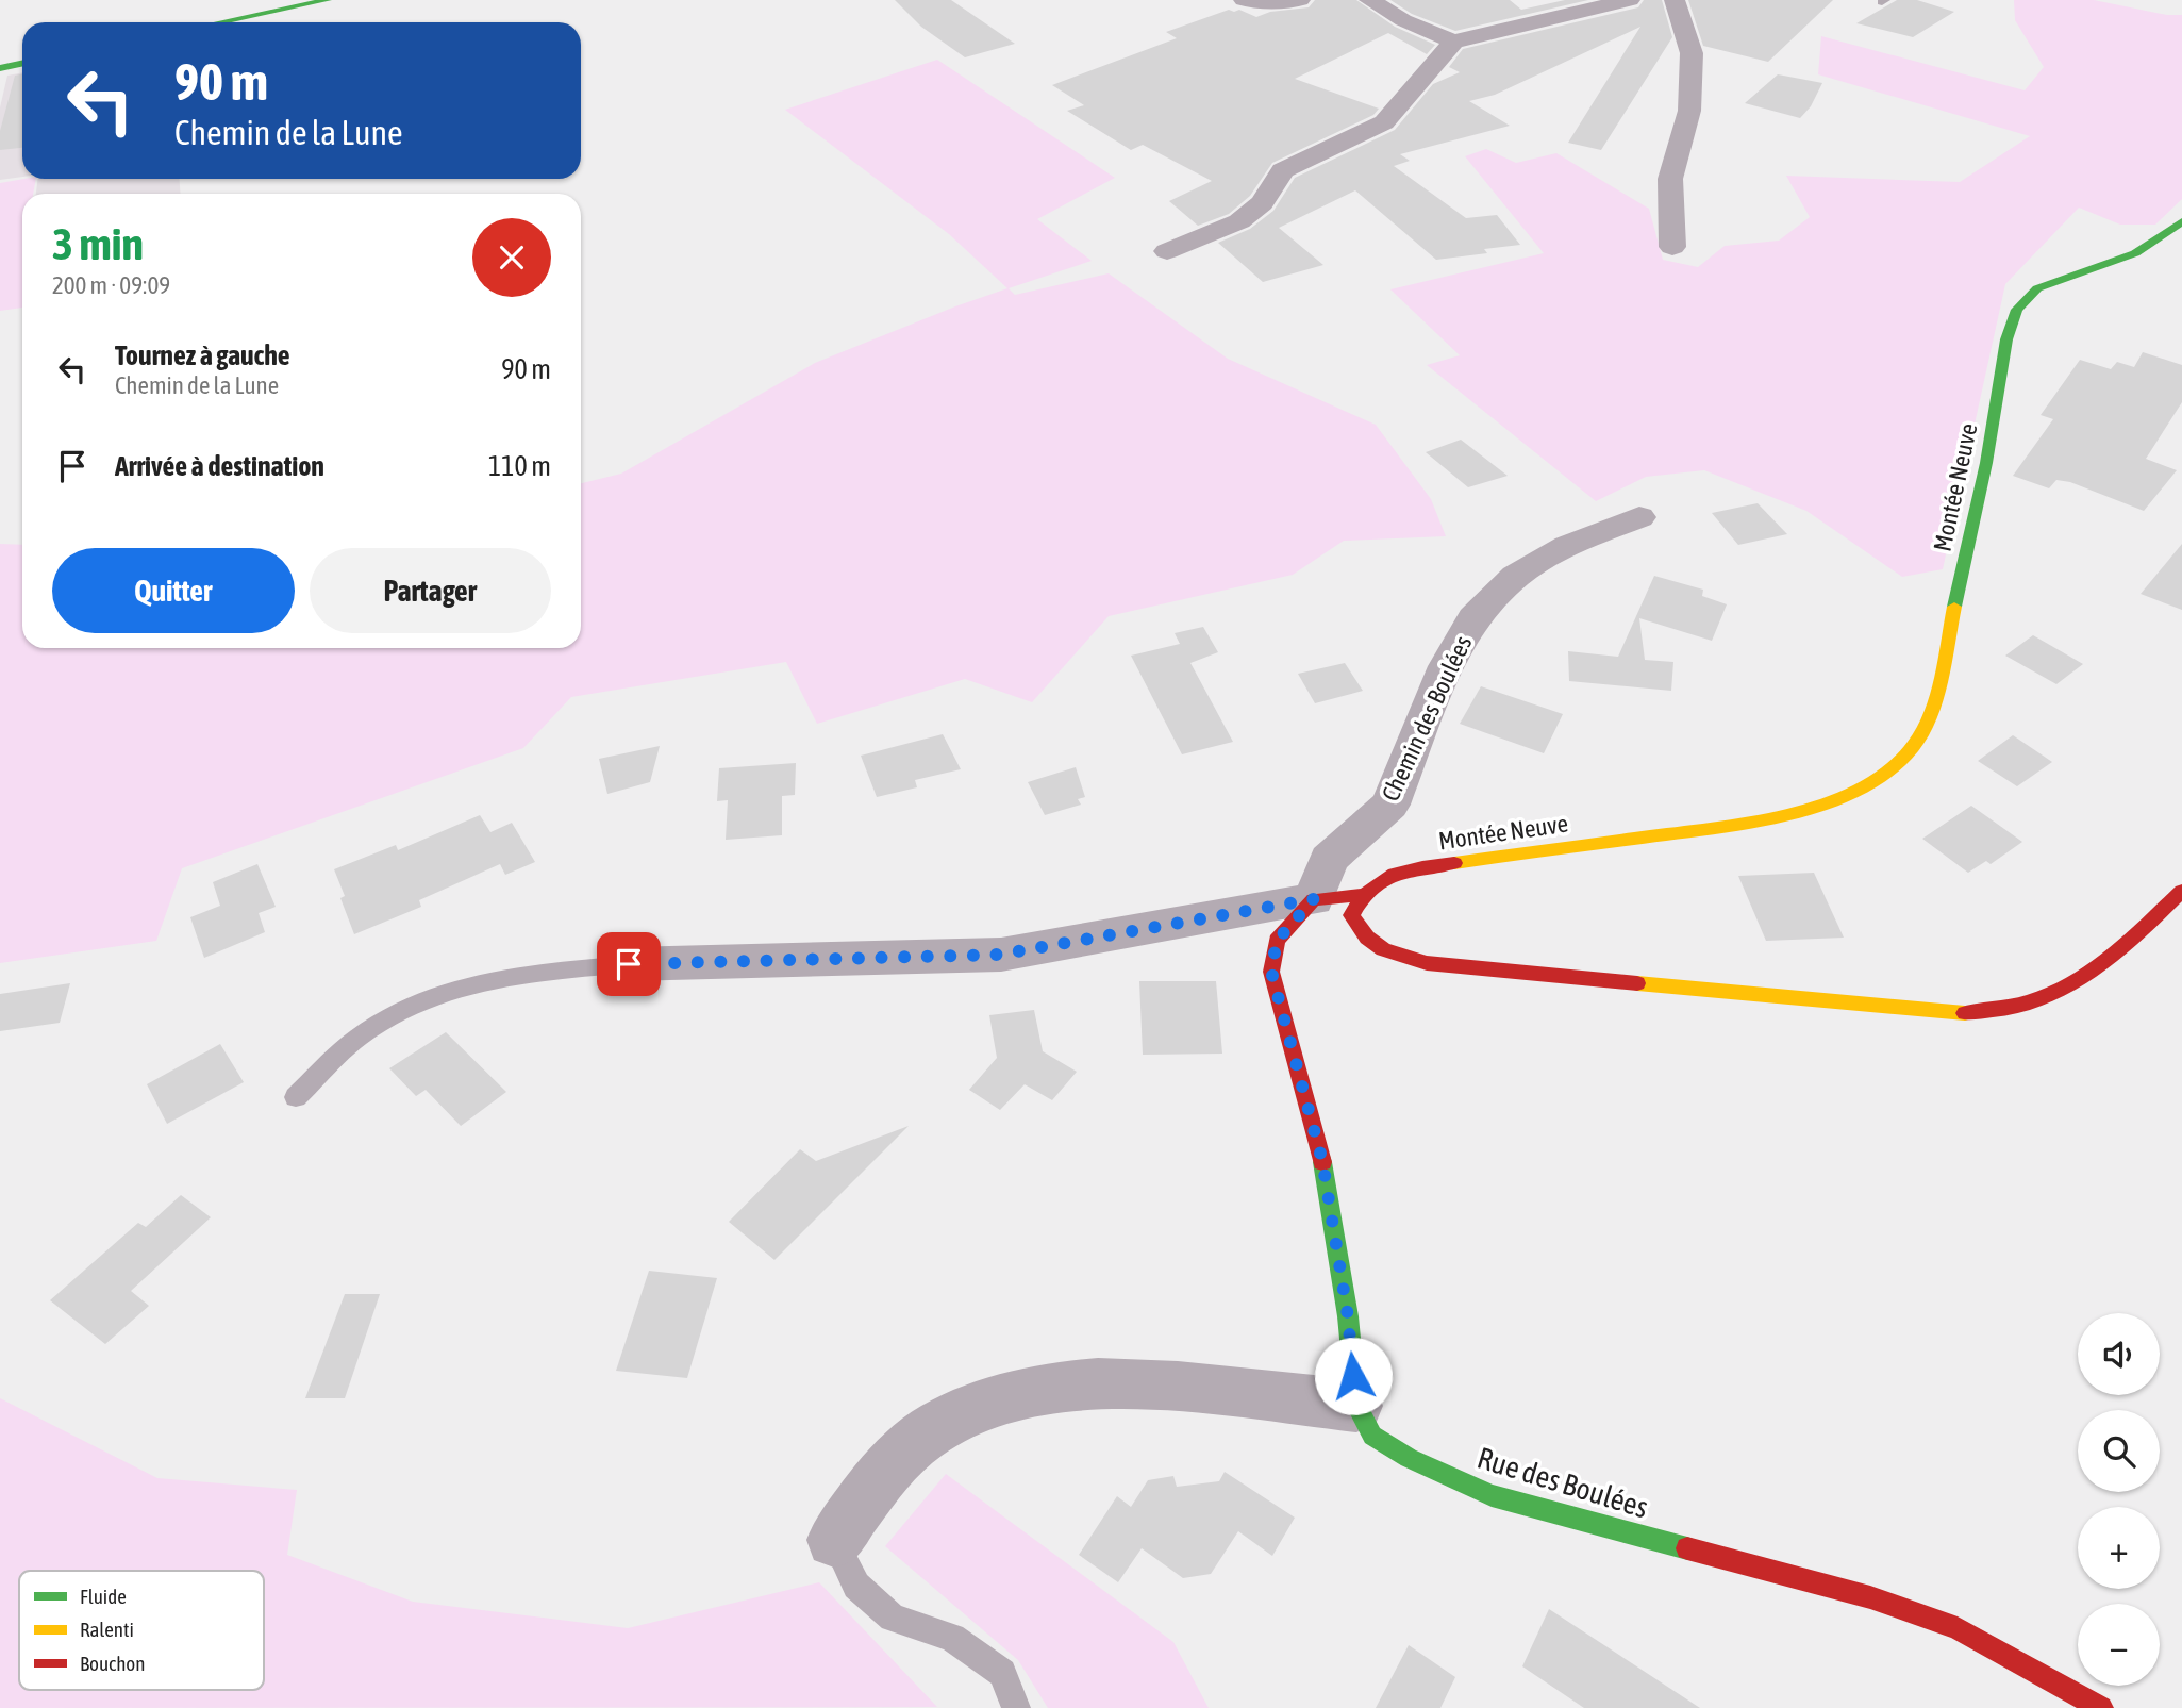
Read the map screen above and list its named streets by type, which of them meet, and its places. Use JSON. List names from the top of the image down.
{
  "streets": {
    "street": ["Montée Neuve", "Chemin des Boulées", "Rue des Boulées"]
  },
  "crossings": [
    ["Chemin des Boulées", "Rue des Boulées"]
  ],
  "legend": ["Fluide", "Ralenti", "Bouchon"],
  "page": {
    "turn": ["90 m", "Chemin de la Lune"],
    "heading": ["3 min", "200 m · 09:09"],
    "list": [
      {
        "name": "Tournez à gauche",
        "note": "Chemin de la Lune",
        "value": "90 m"
      },
      {
        "name": "Arrivée à destination",
        "value": "110 m"
      }
    ],
    "buttons": ["Quitter", "Partager"],
    "map_buttons": ["+", "−"]
  }
}
